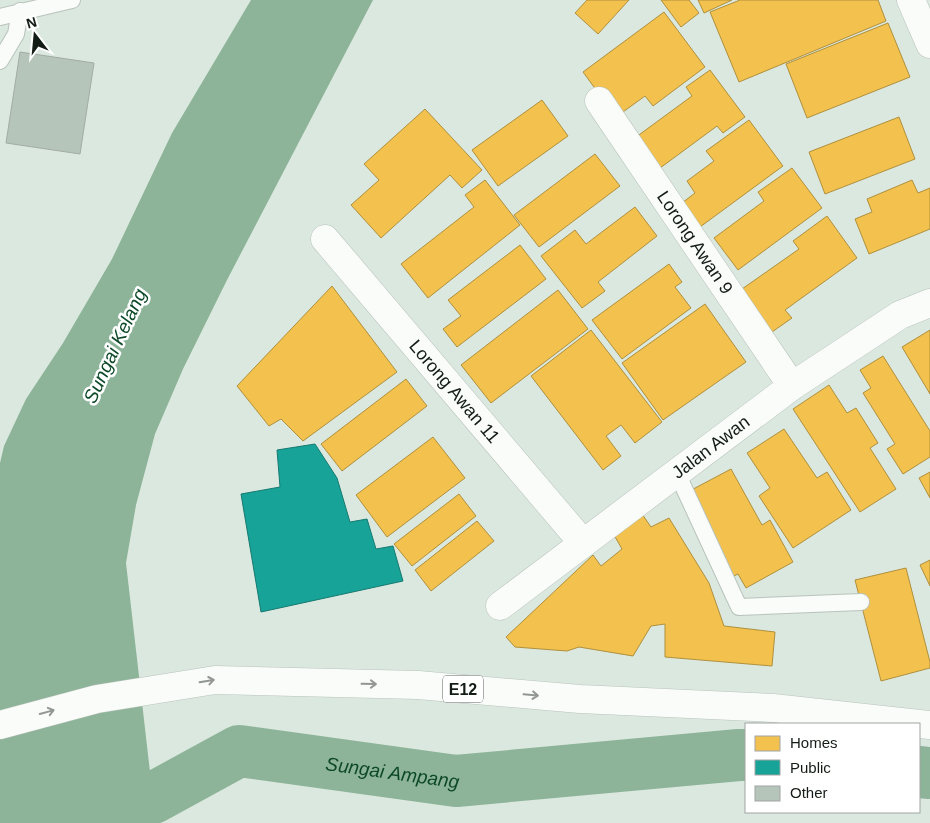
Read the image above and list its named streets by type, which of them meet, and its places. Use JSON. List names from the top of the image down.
{
  "streets": {
    "main road": [
      "Lorong Awan 9",
      "Lorong Awan 11",
      "Jalan Awan",
      "E12"
    ]
  },
  "crossings": [
    ["Lorong Awan 9", "Jalan Awan"],
    ["Lorong Awan 11", "Jalan Awan"]
  ],
  "water": ["Sungai Kelang", "Sungai Ampang"],
  "legend": ["Homes", "Public", "Other"],
  "north": "top"
}
